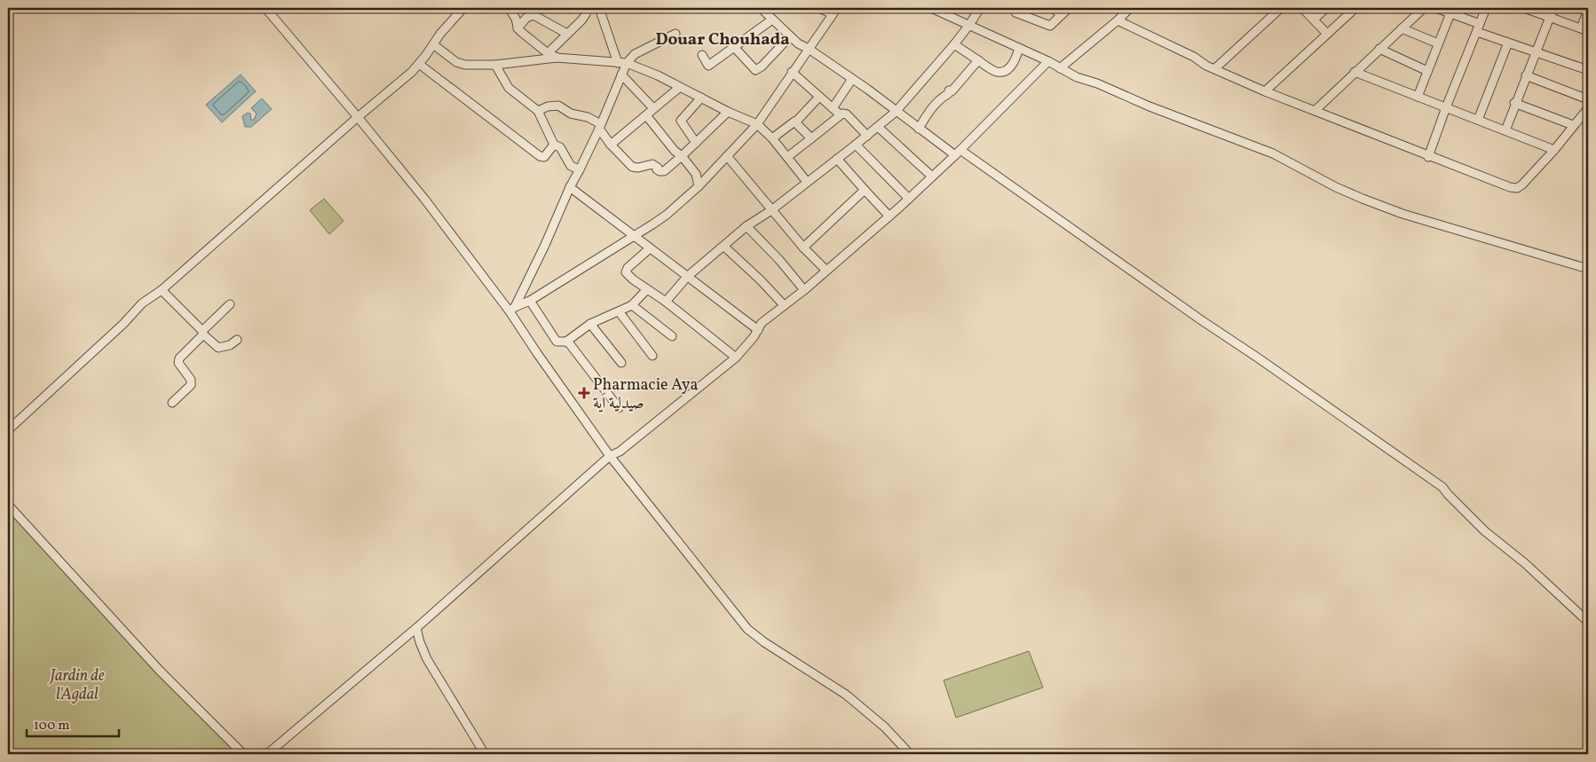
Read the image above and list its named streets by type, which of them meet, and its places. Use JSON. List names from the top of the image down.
{
  "districts": ["Douar Chouhada"],
  "parks": ["Jardin de l'Agdal"],
  "places": {
    "health": ["Pharmacie Aya صيدلية اَية"]
  },
  "scale_bar": "100 m"
}
